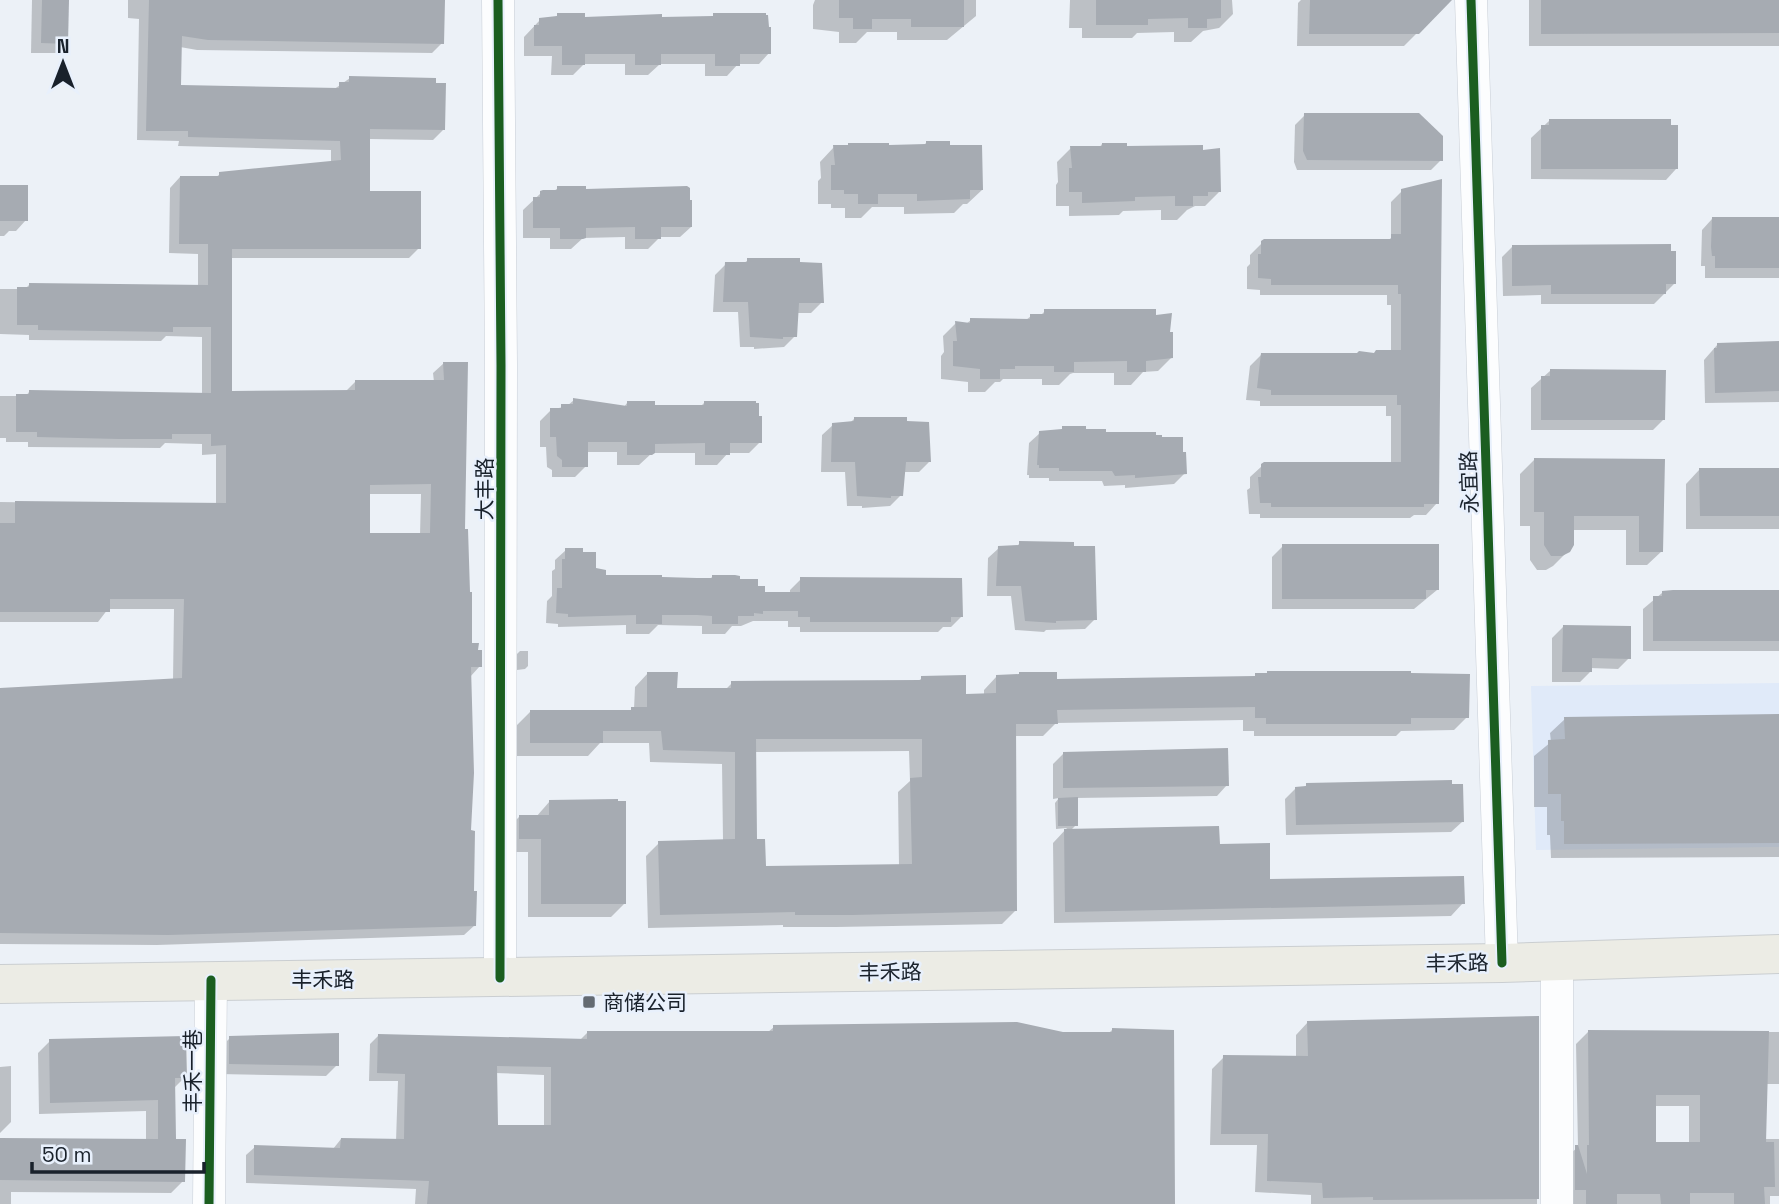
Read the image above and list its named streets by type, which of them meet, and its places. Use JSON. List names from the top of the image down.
{
  "streets": {
    "main road": ["丰禾路"],
    "street": ["永宜路", "大丰路", "丰禾一巷"]
  },
  "crossings": [
    ["永宜路", "丰禾路"],
    ["大丰路", "丰禾路"],
    ["丰禾路", "丰禾一巷"]
  ],
  "places": {
    "transit": ["商储公司"]
  },
  "scale_bar": "50 m",
  "north": "top"
}
